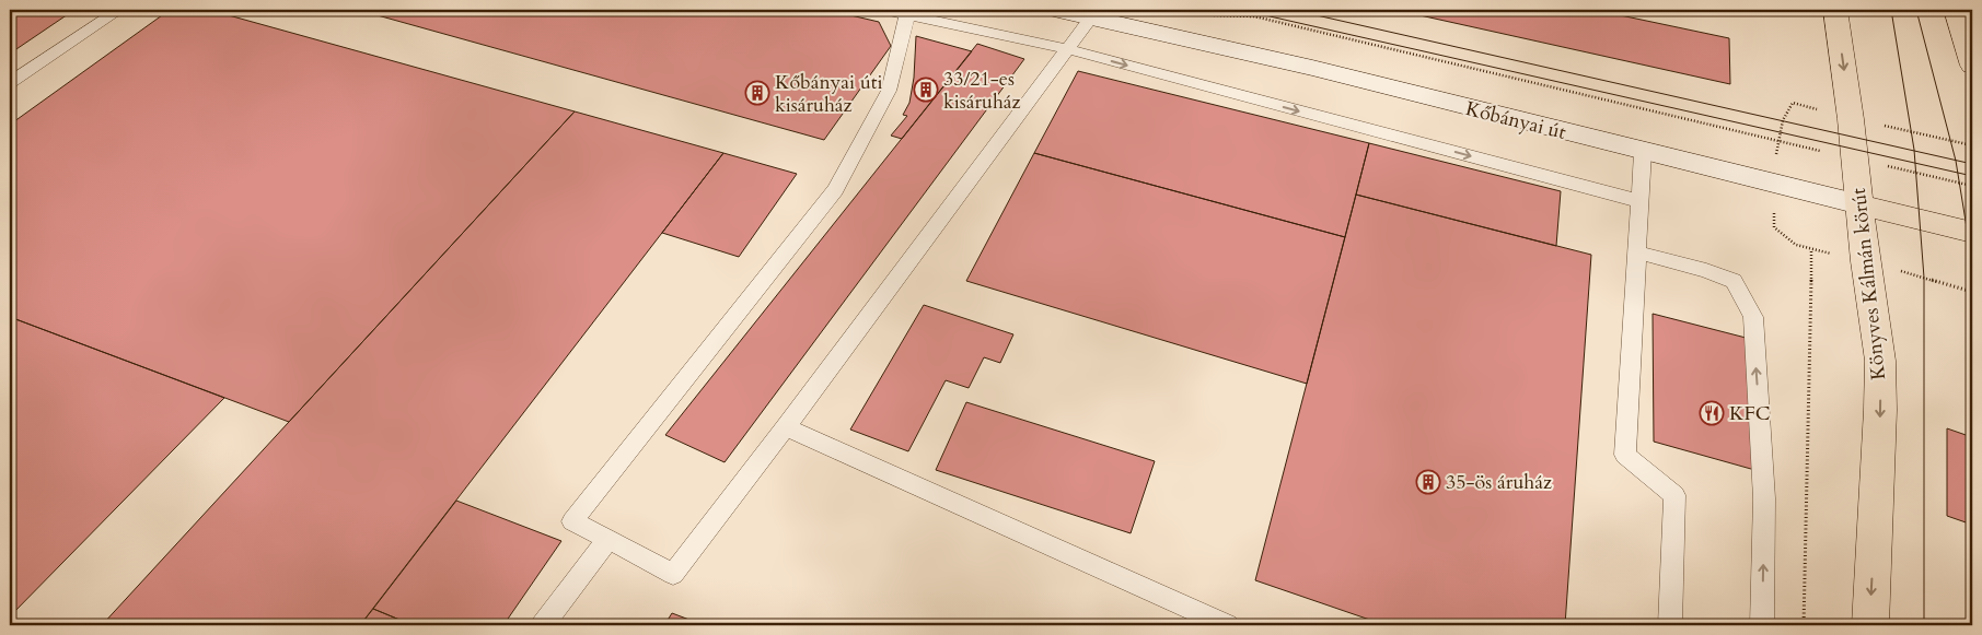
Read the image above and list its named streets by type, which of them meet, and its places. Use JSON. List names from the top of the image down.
{
  "streets": {
    "main road": ["Kőbányai út", "Könyves Kálmán körút"]
  },
  "crossings": [
    ["Kőbányai út", "Könyves Kálmán körút"]
  ],
  "one_way": ["Könyves Kálmán körút"],
  "places": {
    "building": ["33/21-es kisáruház", "Kőbányai úti kisáruház", "35-ös áruház"],
    "restaurant": ["KFC"]
  }
}
